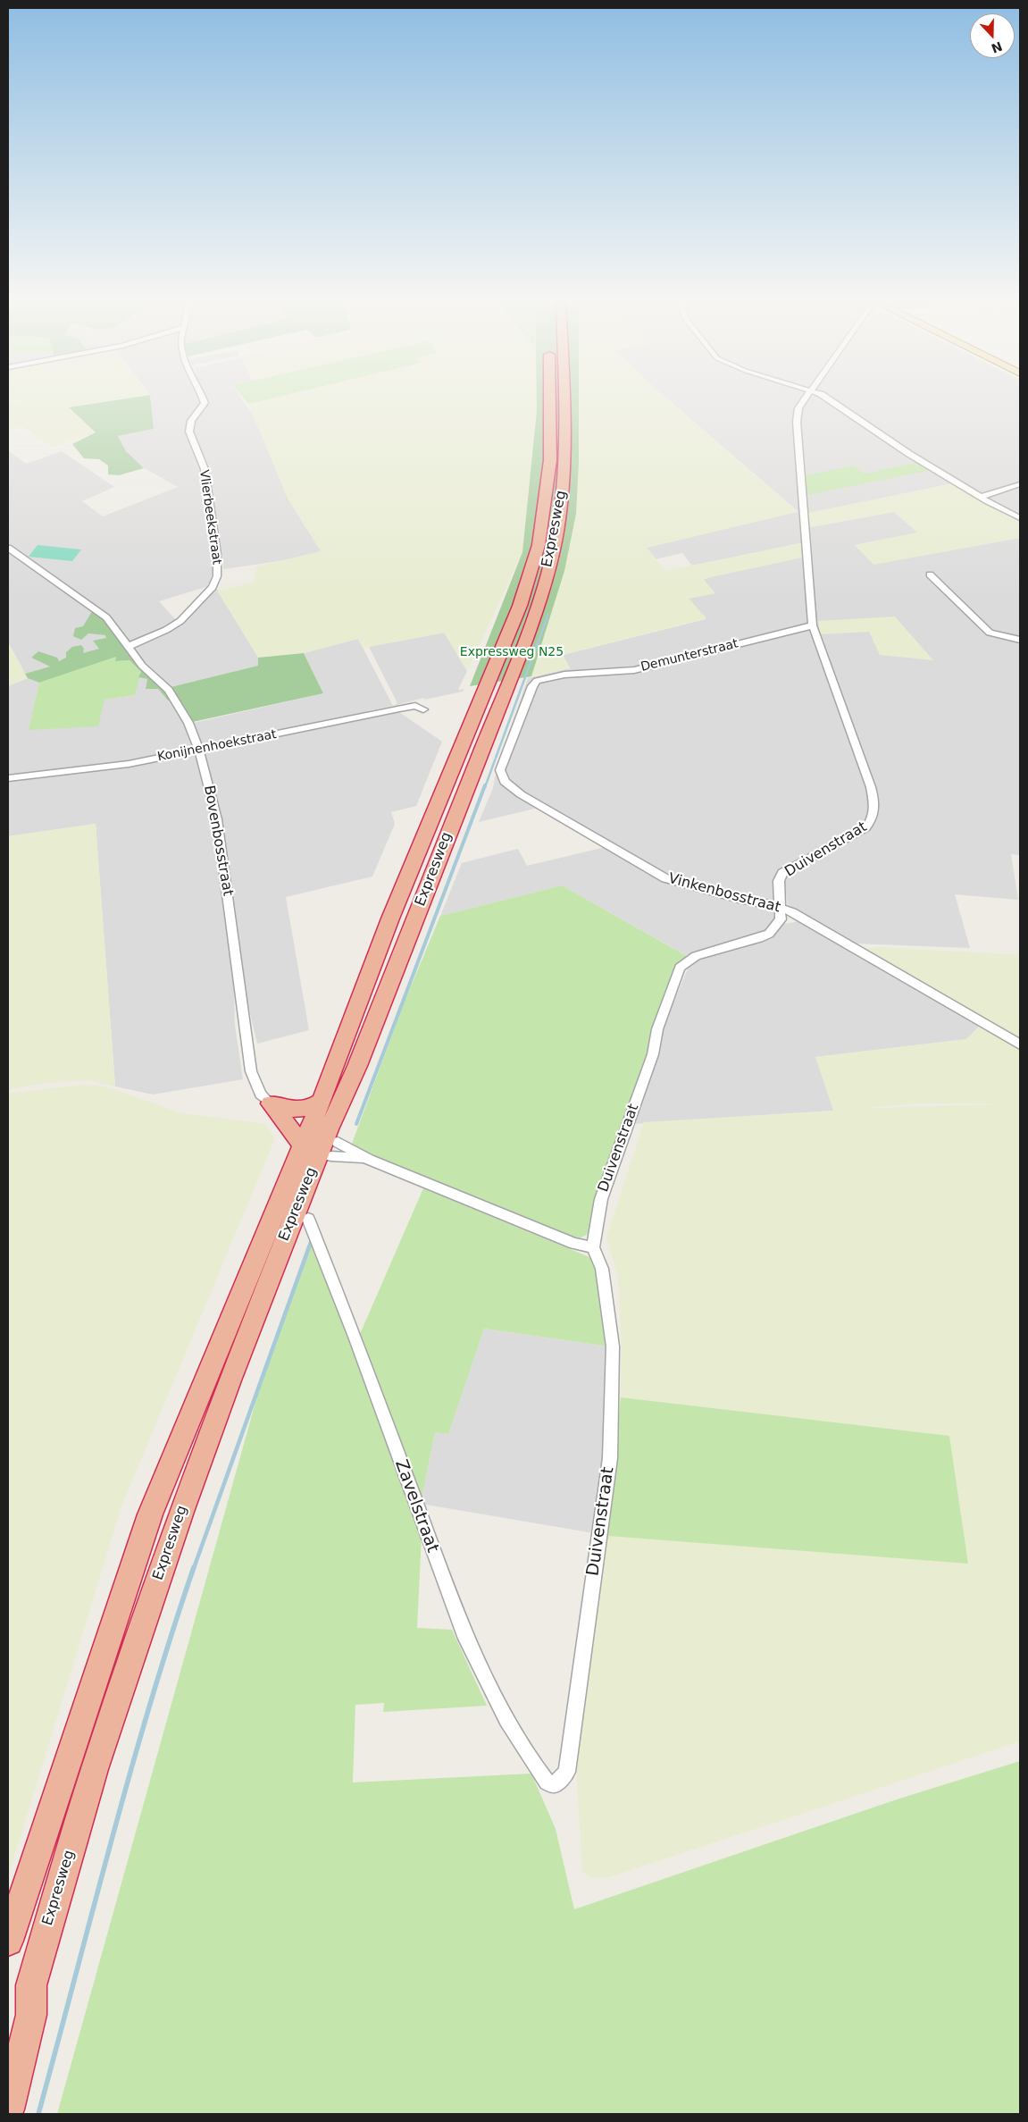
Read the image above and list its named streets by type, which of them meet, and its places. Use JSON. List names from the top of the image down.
{
  "streets": {
    "highway": ["Expresweg"],
    "street": [
      "Vlierbeekstraat",
      "Demunterstraat",
      "Konijnenhoekstraat",
      "Bovenbosstraat",
      "Duivenstraat",
      "Vinkenbosstraat",
      "Zavelstraat"
    ]
  },
  "crossings": [
    ["Vlierbeekstraat", "Bovenbosstraat"],
    ["Demunterstraat", "Duivenstraat"],
    ["Demunterstraat", "Vinkenbosstraat"],
    ["Konijnenhoekstraat", "Bovenbosstraat"],
    ["Duivenstraat", "Vinkenbosstraat"],
    ["Duivenstraat", "Zavelstraat"]
  ],
  "parks": ["Expressweg N25"],
  "north": "bottom"
}
